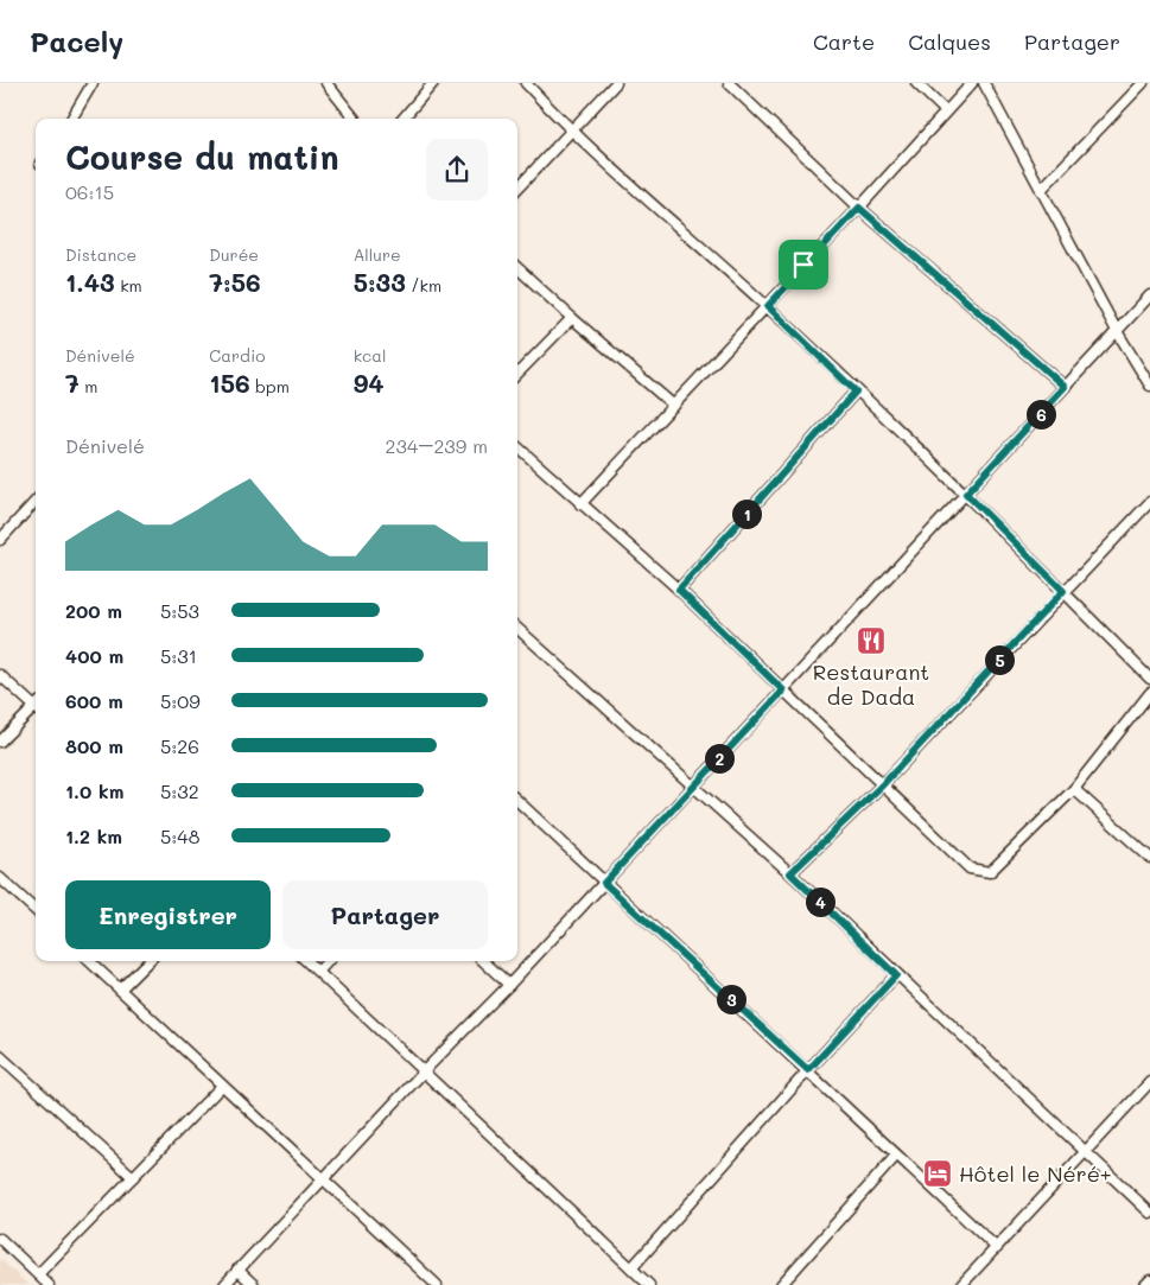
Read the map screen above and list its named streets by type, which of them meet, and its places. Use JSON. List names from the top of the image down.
{
  "places": {
    "restaurant": ["Restaurant de Dada"],
    "hotel": ["Hôtel le Néré+"]
  },
  "page": {
    "header": "Pacely",
    "nav": ["Carte", "Calques", "Partager"],
    "heading": ["Course du matin", "06:15"],
    "stats": [
      ["Distance", "1.43 km"],
      ["Durée", "7:56"],
      ["Allure", "5:33 /km"],
      ["Dénivelé", "7 m"],
      ["Cardio", "156 bpm"],
      ["kcal", "94"]
    ],
    "pins": [
      "6",
      "1",
      "5",
      "2",
      "4",
      "3"
    ],
    "chart": ["Dénivelé", "234–239 m"],
    "list": [
      {
        "name": "200 m",
        "note": "5:53"
      },
      {
        "name": "400 m",
        "note": "5:31"
      },
      {
        "name": "600 m",
        "note": "5:09"
      },
      {
        "name": "800 m",
        "note": "5:26"
      },
      {
        "name": "1.0 km",
        "note": "5:32"
      },
      {
        "name": "1.2 km",
        "note": "5:48"
      }
    ],
    "buttons": ["Enregistrer", "Partager"]
  }
}
